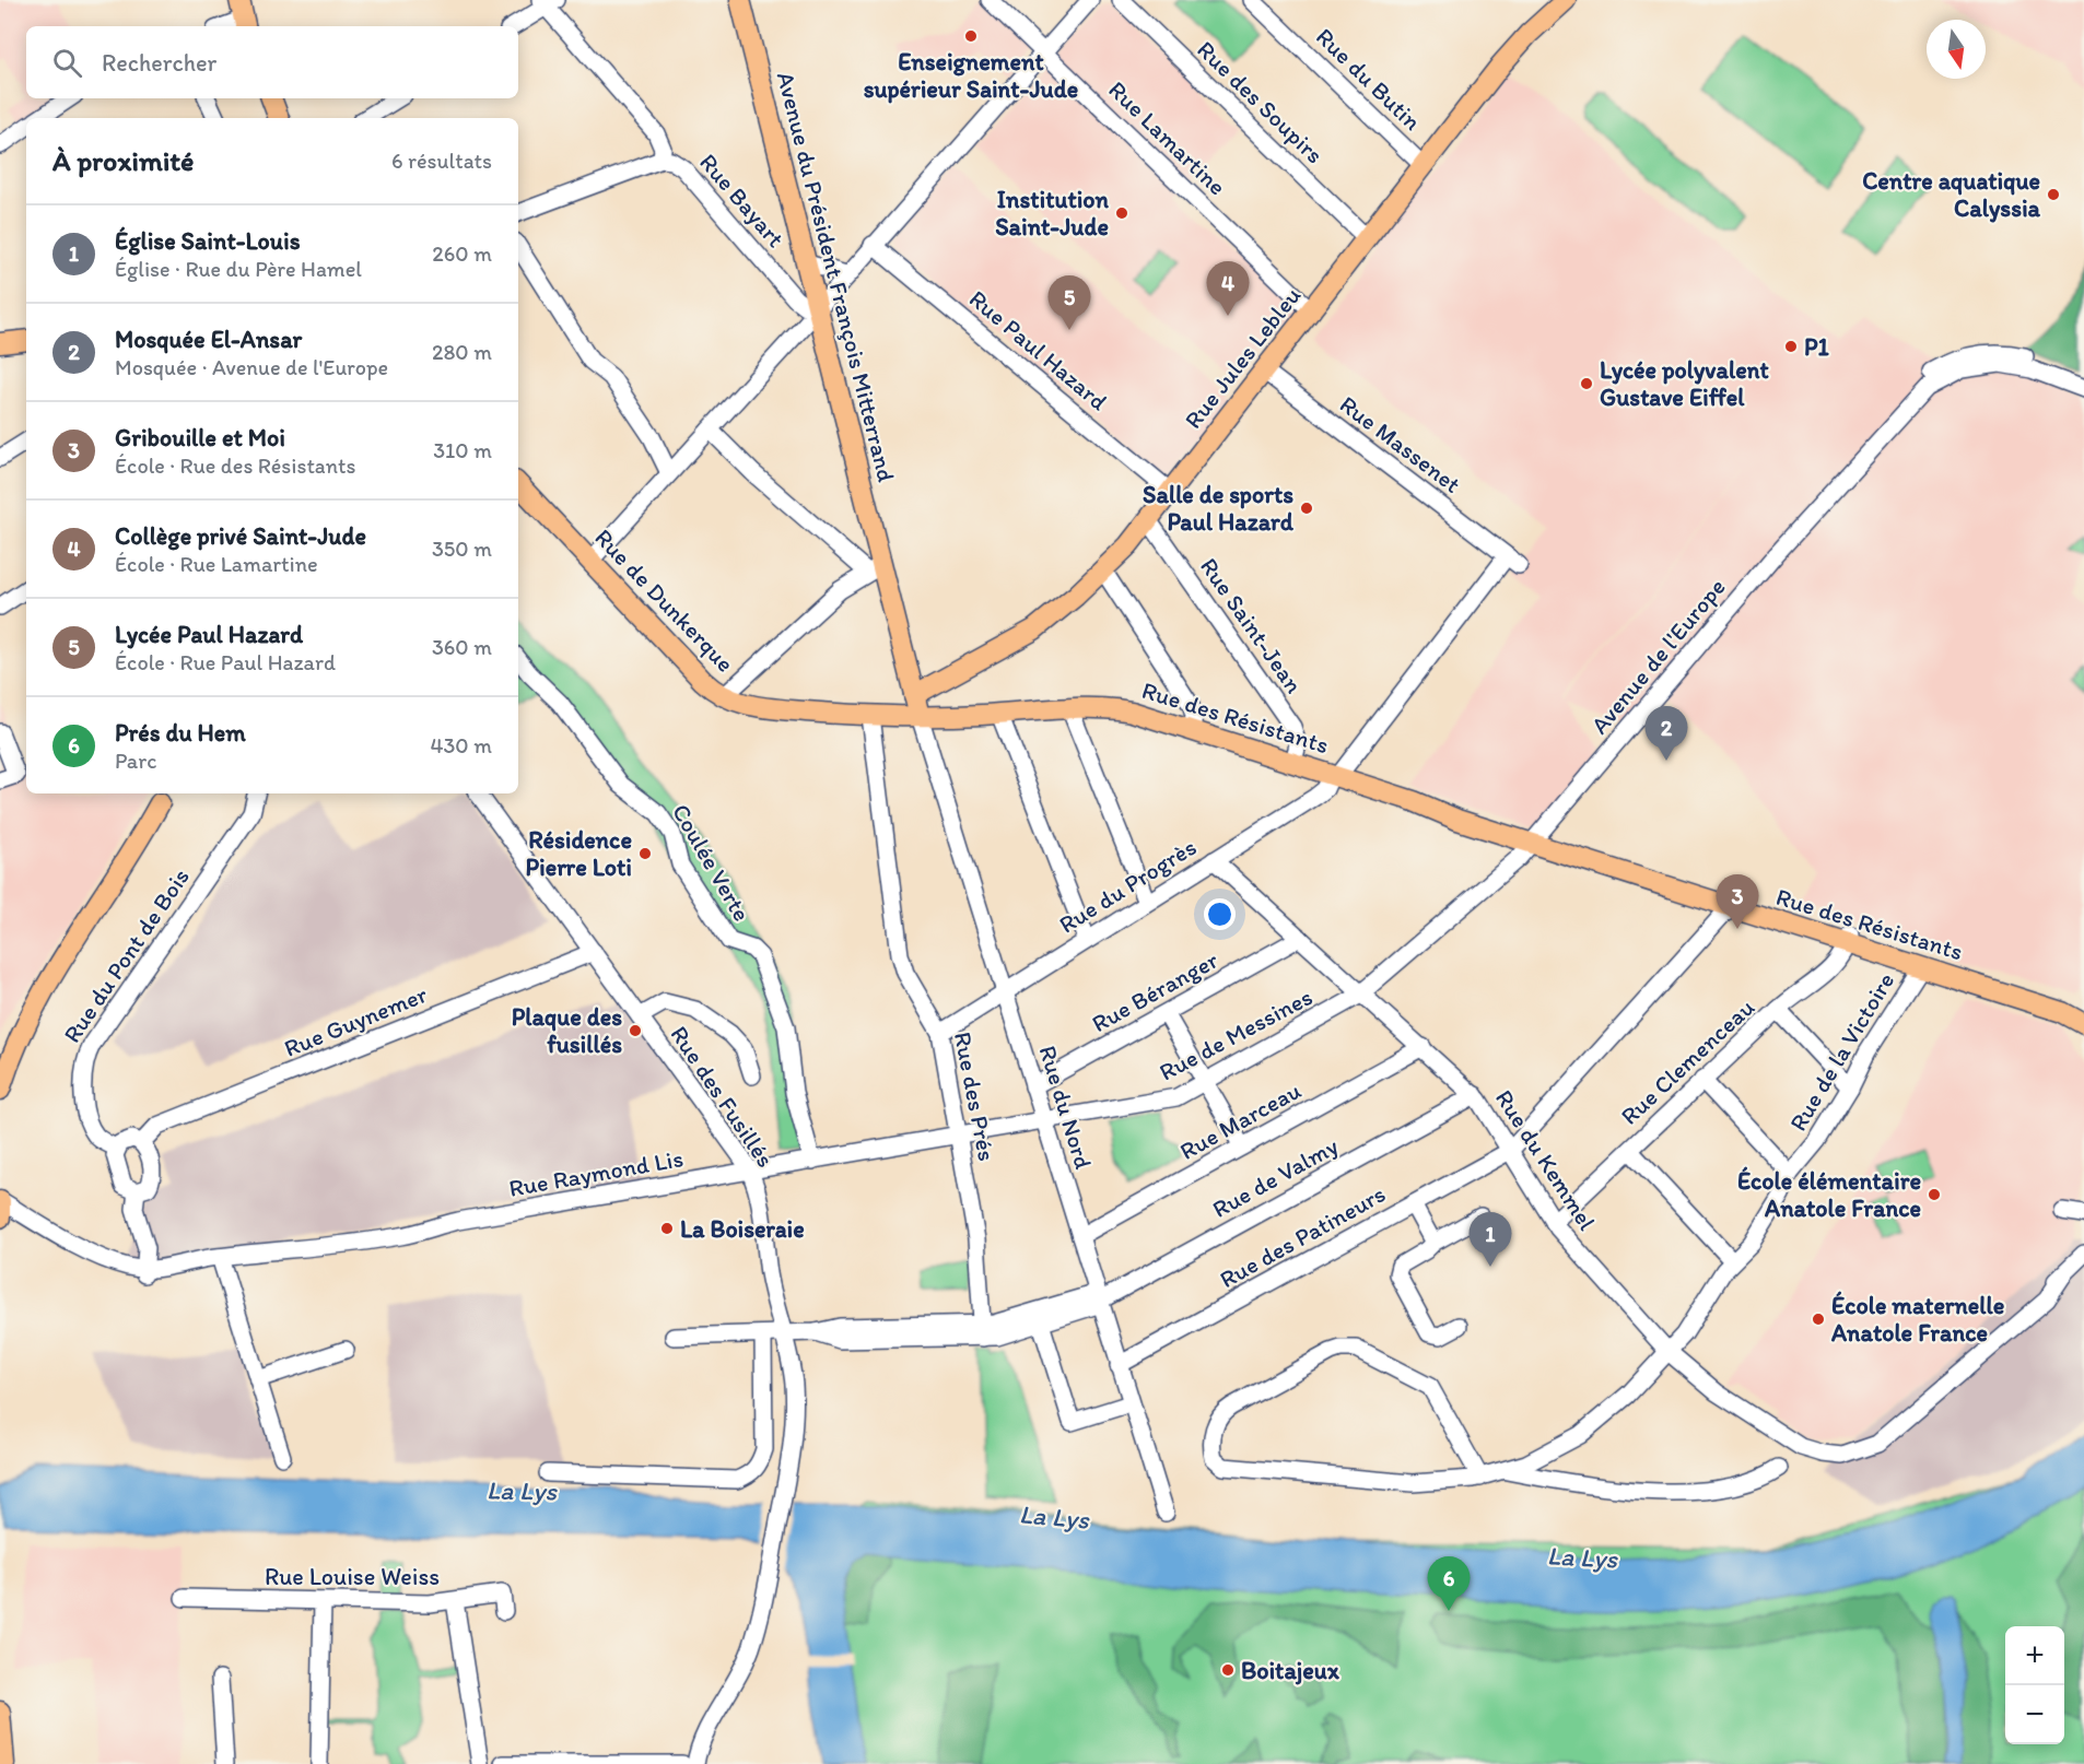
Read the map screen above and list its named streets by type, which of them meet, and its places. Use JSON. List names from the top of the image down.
{
  "streets": {
    "main road": [
      "Avenue du Président François Mitterrand",
      "Rue Jules Lebleu",
      "Rue de Dunkerque",
      "Rue des Résistants"
    ],
    "street": [
      "Rue du Butin",
      "Rue des Soupirs",
      "Rue Lamartine",
      "Rue Bayart",
      "Rue Paul Hazard",
      "Rue Massenet",
      "Rue Saint-Jean",
      "Avenue de l'Europe",
      "Coulée Verte",
      "Rue du Progrès",
      "Rue du Pont de Bois",
      "Rue Béranger",
      "Rue Guynemer",
      "Rue de Messines",
      "Rue de la Victoire",
      "Rue Clemenceau",
      "Rue des Fusillés",
      "Rue des Prés",
      "Rue du Nord",
      "Rue Marceau",
      "Rue du Kemmel",
      "Rue Raymond Lis",
      "Rue de Valmy",
      "Rue des Patineurs",
      "Rue Louise Weiss"
    ]
  },
  "crossings": [
    ["Rue du Butin", "Rue Jules Lebleu"],
    ["Rue des Soupirs", "Rue Jules Lebleu"],
    ["Rue Lamartine", "Rue Jules Lebleu"],
    ["Rue Bayart", "Avenue du Président François Mitterrand"],
    ["Avenue du Président François Mitterrand", "Rue Jules Lebleu"],
    ["Avenue du Président François Mitterrand", "Rue de Dunkerque"],
    ["Avenue du Président François Mitterrand", "Rue des Résistants"],
    ["Avenue du Président François Mitterrand", "Rue du Nord"],
    ["Rue Paul Hazard", "Rue Jules Lebleu"],
    ["Rue Jules Lebleu", "Rue Massenet"],
    ["Rue Jules Lebleu", "Rue Saint-Jean"],
    ["Rue Massenet", "Rue des Résistants"],
    ["Rue Massenet", "Rue du Progrès"],
    ["Rue de Dunkerque", "Rue des Résistants"],
    ["Rue de Dunkerque", "Rue des Prés"],
    ["Rue de Dunkerque", "Rue du Nord"],
    ["Rue Saint-Jean", "Rue des Résistants"],
    ["Avenue de l'Europe", "Rue des Résistants"],
    ["Avenue de l'Europe", "Rue de Messines"],
    ["Rue des Résistants", "Rue du Progrès"],
    ["Rue des Résistants", "Rue de Messines"],
    ["Rue des Résistants", "Rue de la Victoire"],
    ["Rue des Résistants", "Rue Clemenceau"],
    ["Rue des Résistants", "Rue du Nord"],
    ["Rue des Résistants", "Rue des Patineurs"],
    ["Coulée Verte", "Rue de Messines"],
    ["Rue du Progrès", "Rue des Prés"],
    ["Rue du Progrès", "Rue du Nord"],
    ["Rue du Progrès", "Rue du Kemmel"],
    ["Rue du Pont de Bois", "Rue Guynemer"],
    ["Rue Béranger", "Rue du Nord"],
    ["Rue Béranger", "Rue du Kemmel"],
    ["Rue Guynemer", "Rue des Fusillés"],
    ["Rue de Messines", "Rue des Fusillés"],
    ["Rue de Messines", "Rue des Prés"],
    ["Rue de Messines", "Rue du Nord"],
    ["Rue de Messines", "Rue du Kemmel"],
    ["Rue de Messines", "Rue Raymond Lis"],
    ["Rue de la Victoire", "Rue du Kemmel"],
    ["Rue Clemenceau", "Rue du Kemmel"],
    ["Rue des Fusillés", "Rue Raymond Lis"],
    ["Rue du Nord", "Rue Marceau"],
    ["Rue du Nord", "Rue de Valmy"],
    ["Rue du Nord", "Rue des Patineurs"],
    ["Rue Marceau", "Rue du Kemmel"],
    ["Rue du Kemmel", "Rue de Valmy"],
    ["Rue du Kemmel", "Rue des Patineurs"]
  ],
  "water": ["La Lys"],
  "places": [
    "Enseignement supérieur Saint-Jude",
    "Centre aquatique Calyssia",
    "Institution Saint-Jude",
    "P1",
    "Lycée polyvalent Gustave Eiffel",
    "Salle de sports Paul Hazard",
    "Résidence Pierre Loti",
    "Plaque des fusillés",
    "École élémentaire Anatole France",
    "La Boiseraie",
    "École maternelle Anatole France",
    "Boitajeux"
  ],
  "north": "bottom",
  "page": {
    "search": "Rechercher",
    "heading": ["À proximité", "6 résultats"],
    "list": [
      {
        "mark": "1",
        "name": "Église Saint-Louis",
        "note": "Église · Rue du Père Hamel",
        "value": "260 m"
      },
      {
        "mark": "2",
        "name": "Mosquée El-Ansar",
        "note": "Mosquée · Avenue de l'Europe",
        "value": "280 m"
      },
      {
        "mark": "3",
        "name": "Gribouille et Moi",
        "note": "École · Rue des Résistants",
        "value": "310 m"
      },
      {
        "mark": "4",
        "name": "Collège privé Saint-Jude",
        "note": "École · Rue Lamartine",
        "value": "350 m"
      },
      {
        "mark": "5",
        "name": "Lycée Paul Hazard",
        "note": "École · Rue Paul Hazard",
        "value": "360 m"
      },
      {
        "mark": "6",
        "name": "Prés du Hem",
        "note": "Parc",
        "value": "430 m"
      }
    ],
    "pins": [
      "4",
      "5",
      "2",
      "3",
      "1",
      "6"
    ],
    "map_buttons": ["+", "−"]
  }
}
